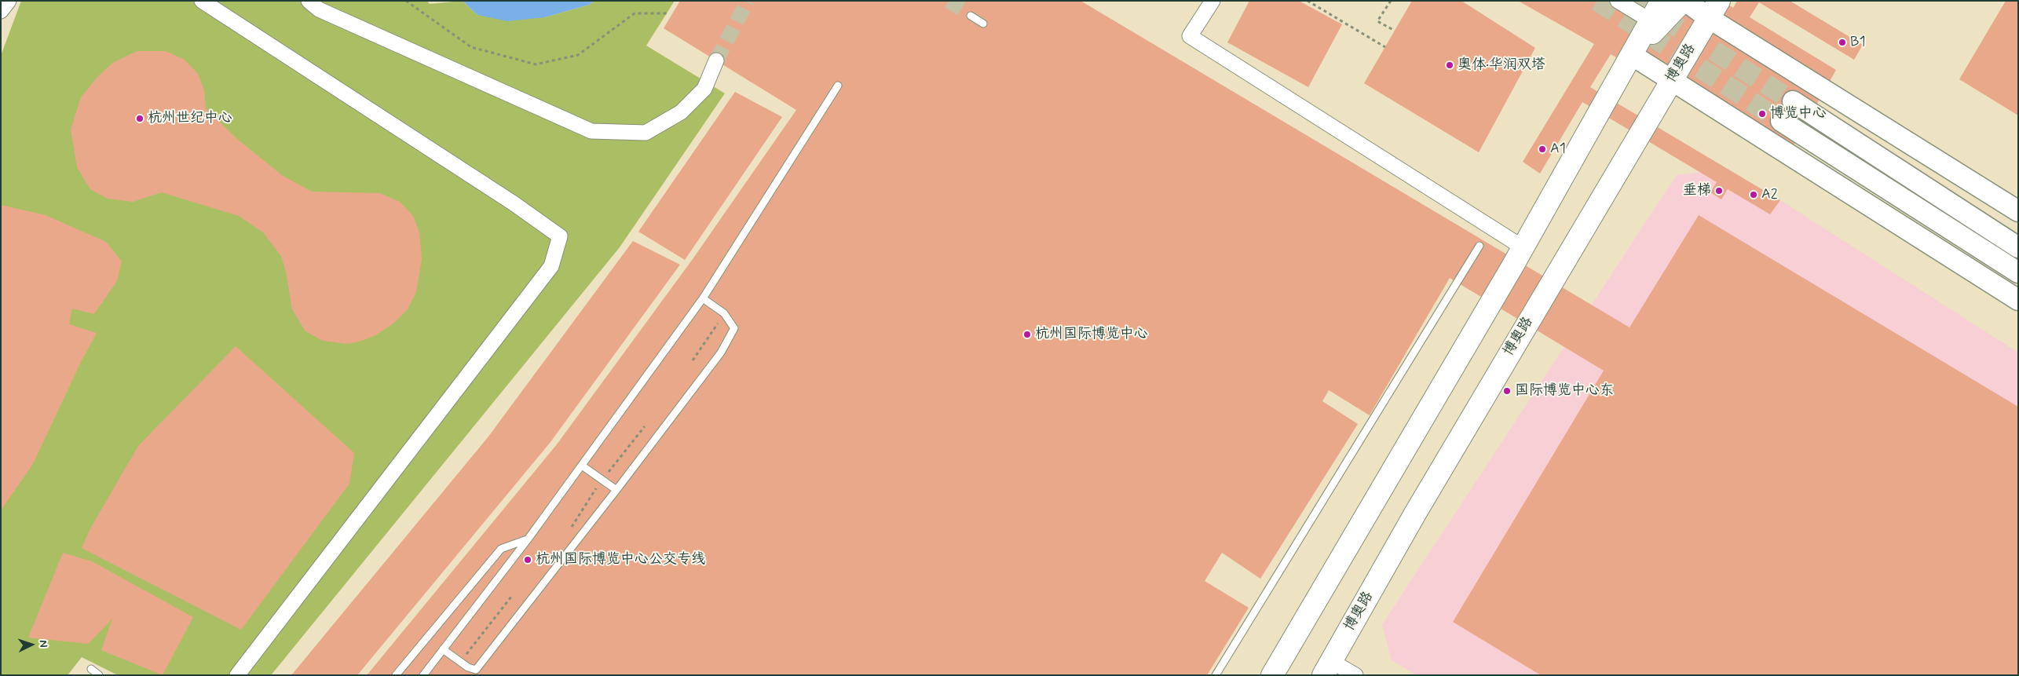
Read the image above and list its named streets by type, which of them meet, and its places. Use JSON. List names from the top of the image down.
{
  "streets": {
    "main road": ["博奥路"]
  },
  "places": [
    "B1",
    "奥体·华润双塔",
    "博览中心",
    "杭州世纪中心",
    "A1",
    "垂梯",
    "A2",
    "杭州国际博览中心",
    "国际博览中心东",
    "杭州国际博览中心公交专线"
  ],
  "north": "right"
}
